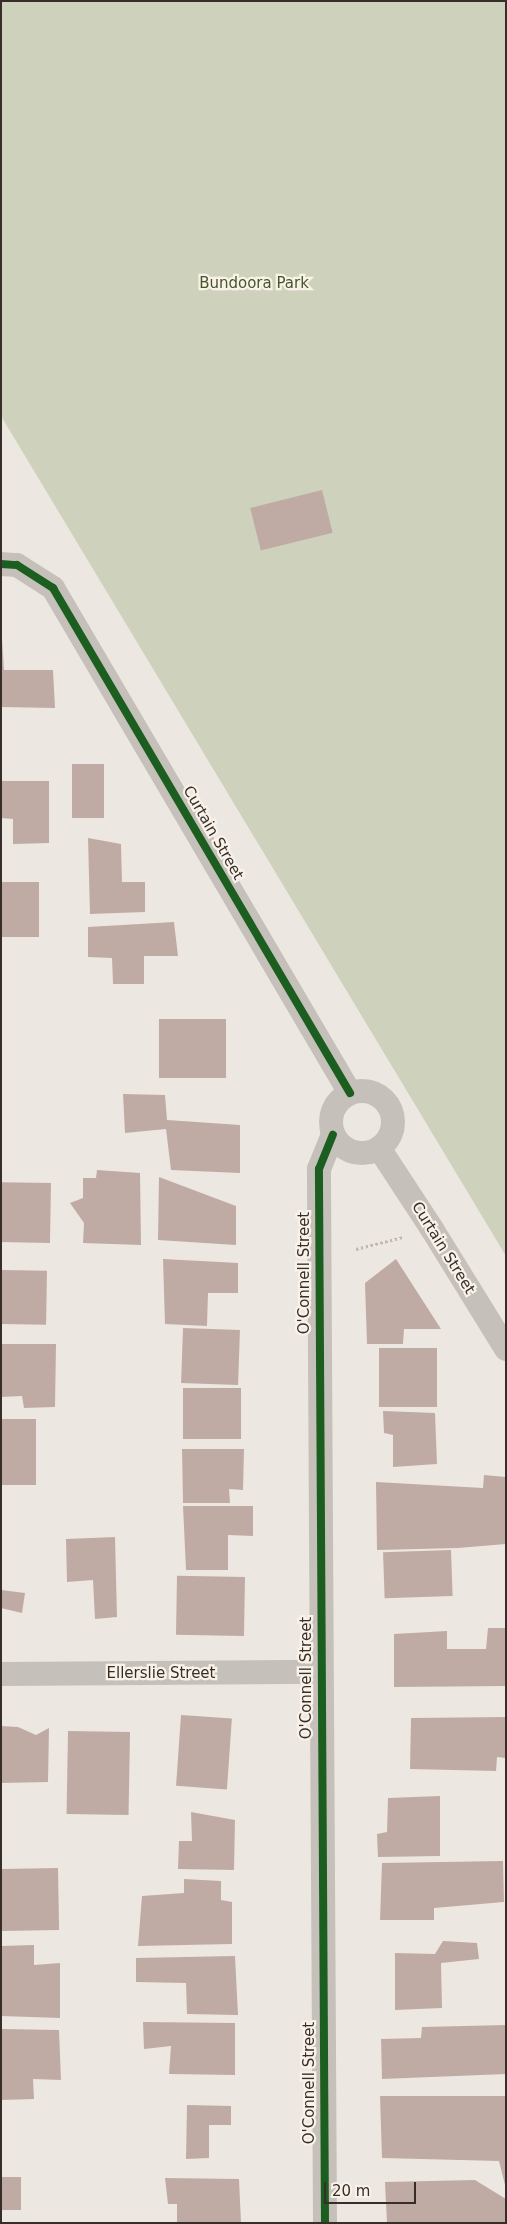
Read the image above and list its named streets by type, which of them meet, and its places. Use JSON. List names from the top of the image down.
{
  "streets": {
    "street": ["Curtain Street", "O'Connell Street", "Ellerslie Street"]
  },
  "crossings": [
    ["Curtain Street", "O'Connell Street"],
    ["O'Connell Street", "Ellerslie Street"]
  ],
  "parks": ["Bundoora Park"],
  "scale_bar": "20 m"
}
